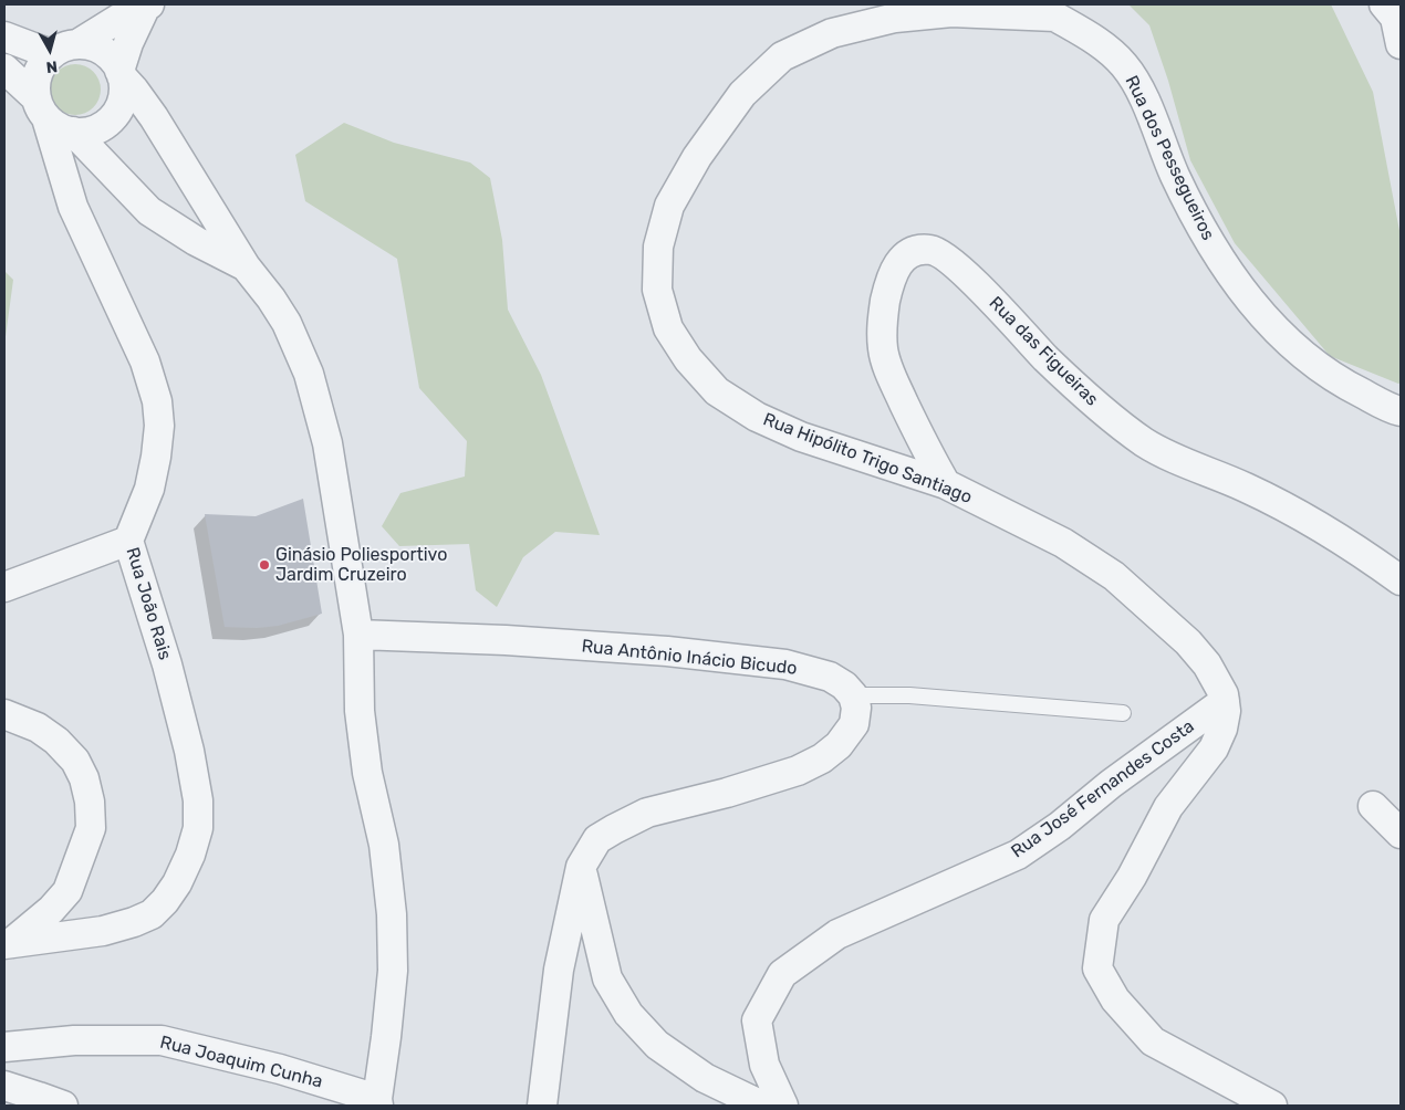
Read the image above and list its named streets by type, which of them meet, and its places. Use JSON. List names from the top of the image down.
{
  "streets": {
    "street": [
      "Rua dos Pessegueiros",
      "Rua das Figueiras",
      "Rua Hipólito Trigo Santiago",
      "Rua João Rais",
      "Rua Antônio Inácio Bicudo",
      "Rua José Fernandes Costa",
      "Rua Joaquim Cunha"
    ]
  },
  "crossings": [
    ["Rua dos Pessegueiros", "Rua Hipólito Trigo Santiago"],
    ["Rua das Figueiras", "Rua Hipólito Trigo Santiago"],
    ["Rua Hipólito Trigo Santiago", "Rua José Fernandes Costa"]
  ],
  "places": ["Ginásio Poliesportivo Jardim Cruzeiro"],
  "north": "bottom"
}
